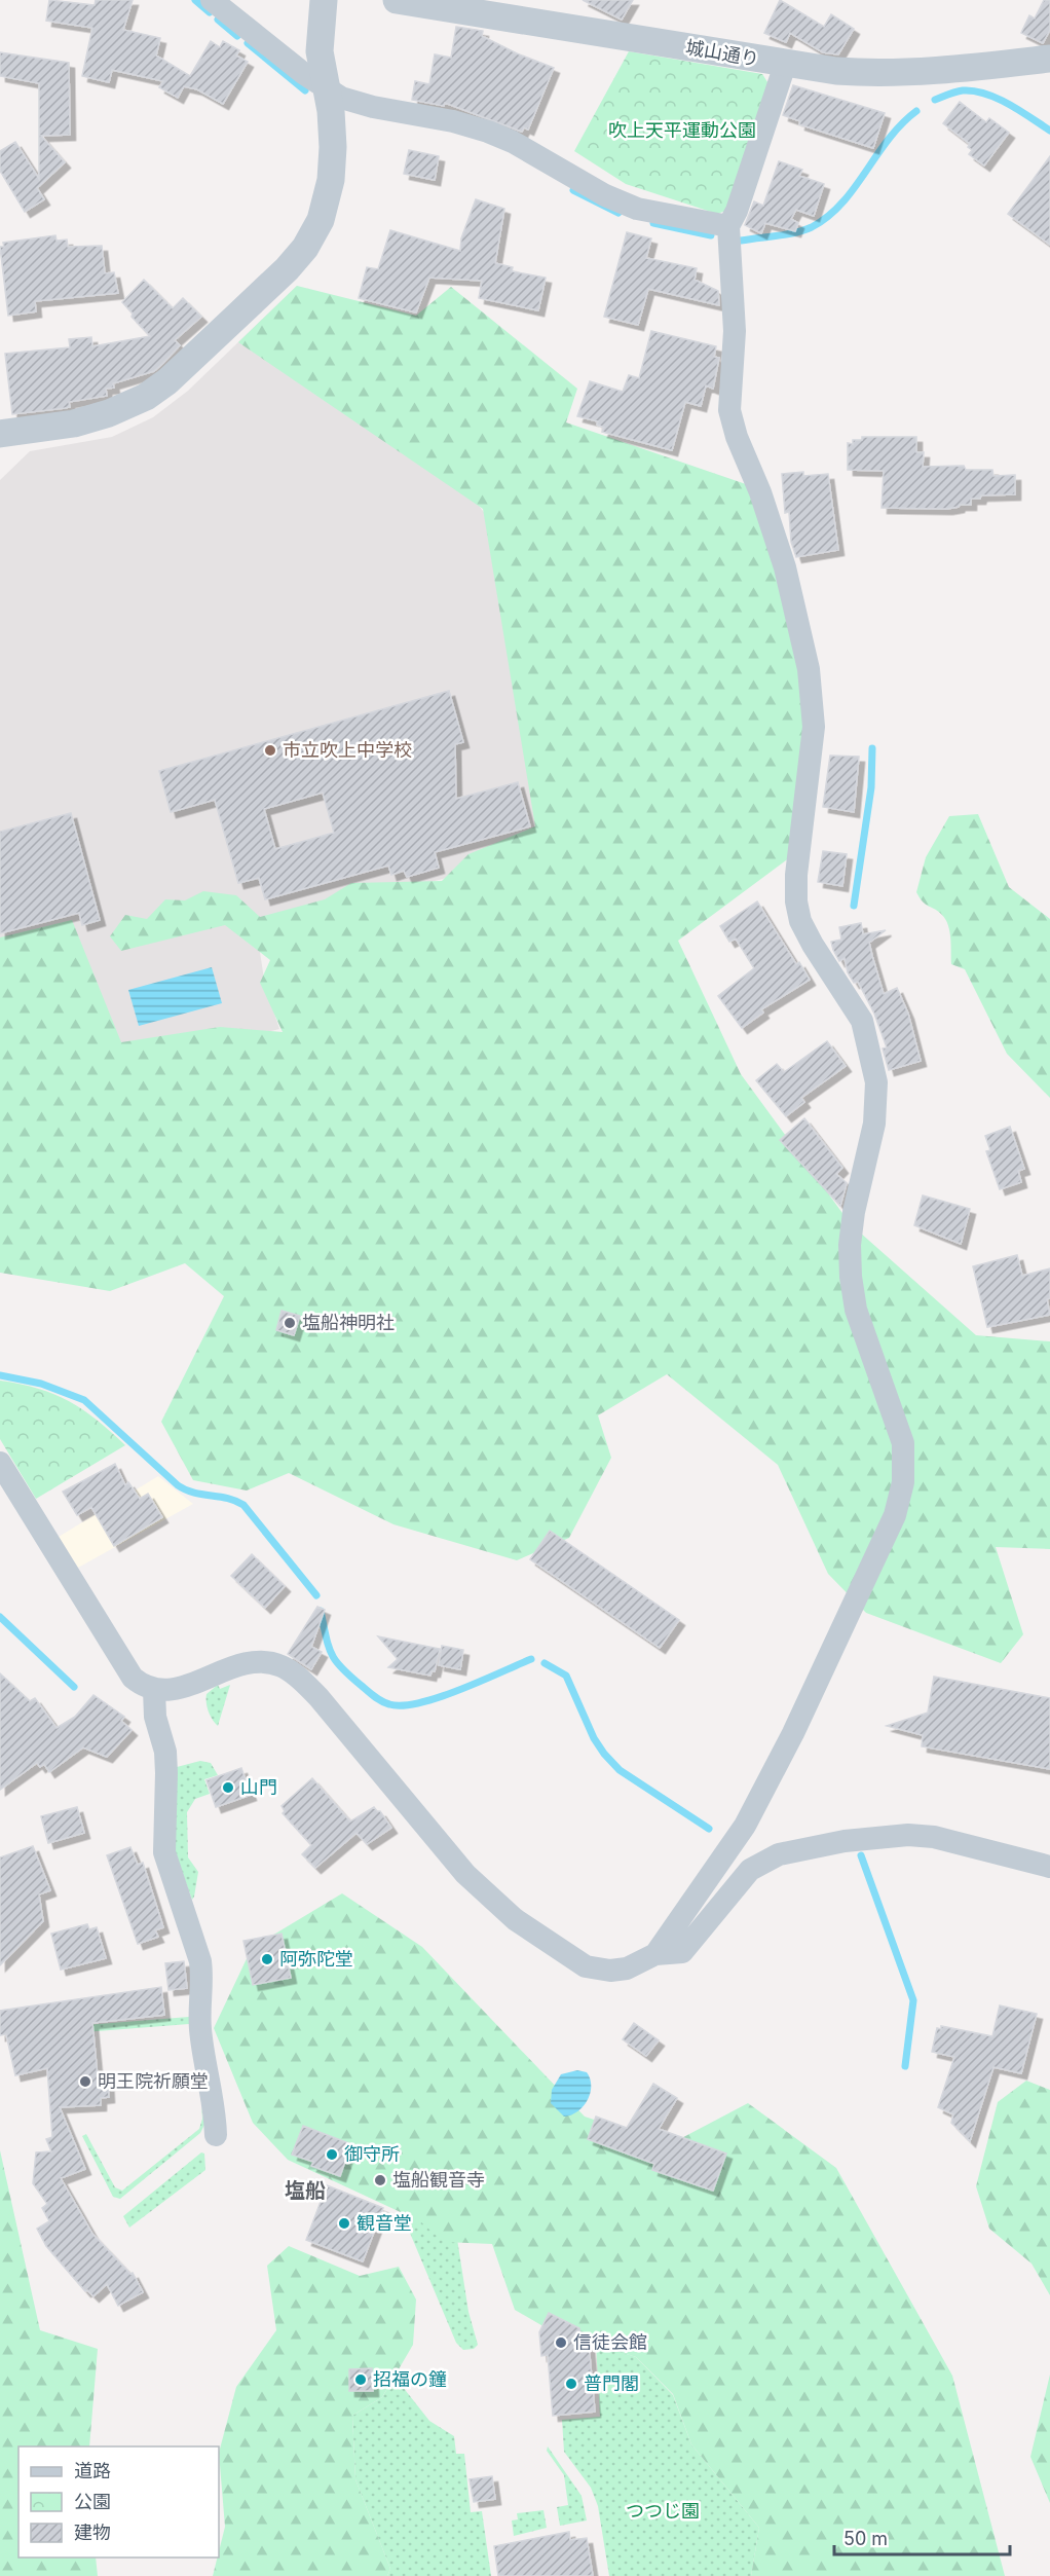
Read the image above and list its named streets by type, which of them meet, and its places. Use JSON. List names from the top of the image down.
{
  "streets": {
    "street": ["城山通り"]
  },
  "districts": ["塩船"],
  "parks": ["吹上天平運動公園", "つつじ園"],
  "places": [
    "市立吹上中学校",
    "塩船神明社",
    "山門",
    "阿弥陀堂",
    "明王院祈願堂",
    "御守所",
    "塩船観音寺",
    "観音堂",
    "信徒会館",
    "招福の鐘",
    "普門閣"
  ],
  "legend": ["道路", "公園", "建物"],
  "scale_bar": "50 m"
}
